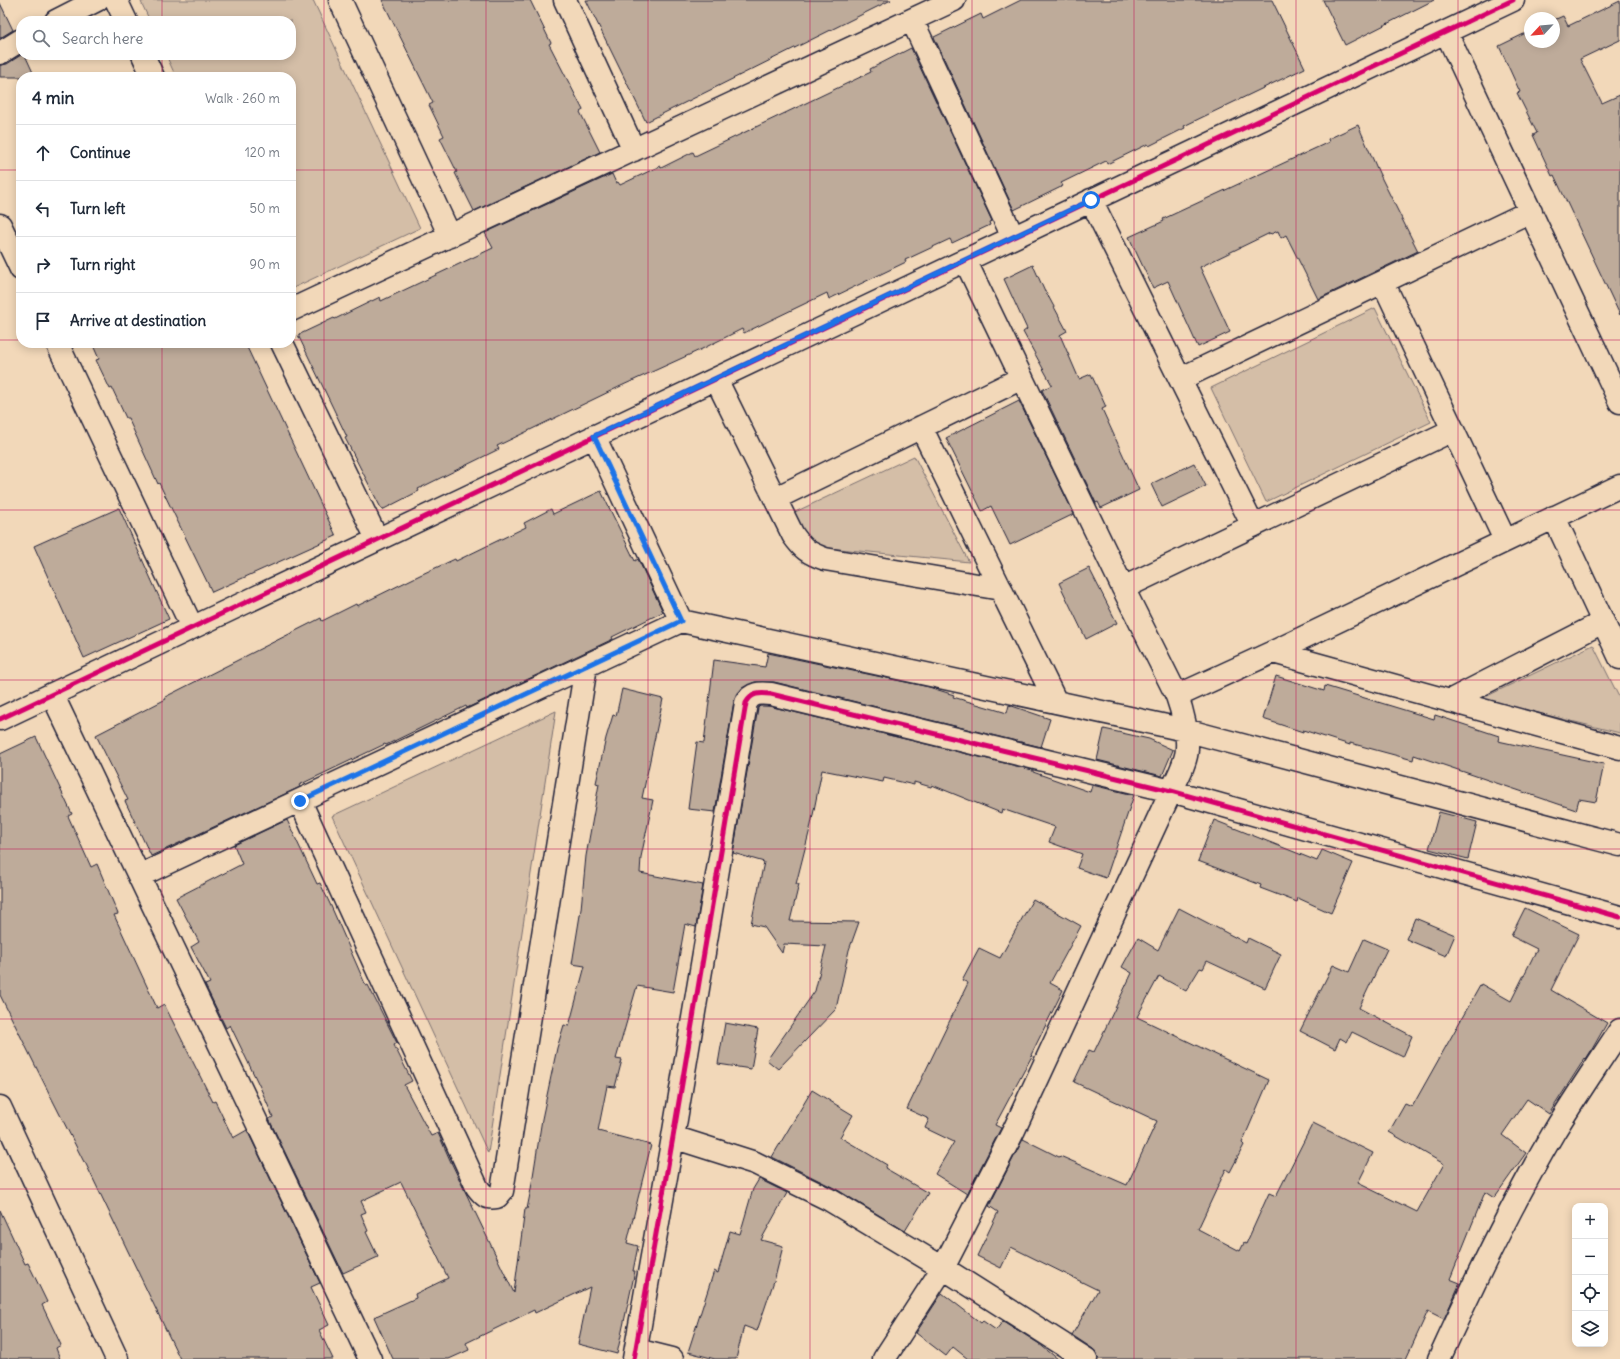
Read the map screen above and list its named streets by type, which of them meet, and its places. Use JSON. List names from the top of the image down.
{
  "north": "bottom left",
  "page": {
    "search": "Search here",
    "heading": ["4 min", "Walk · 260 m"],
    "list": [
      ["Continue", "120 m"],
      ["Turn left", "50 m"],
      ["Turn right", "90 m"],
      "Arrive at destination"
    ],
    "map_buttons": ["+", "−"]
  }
}
